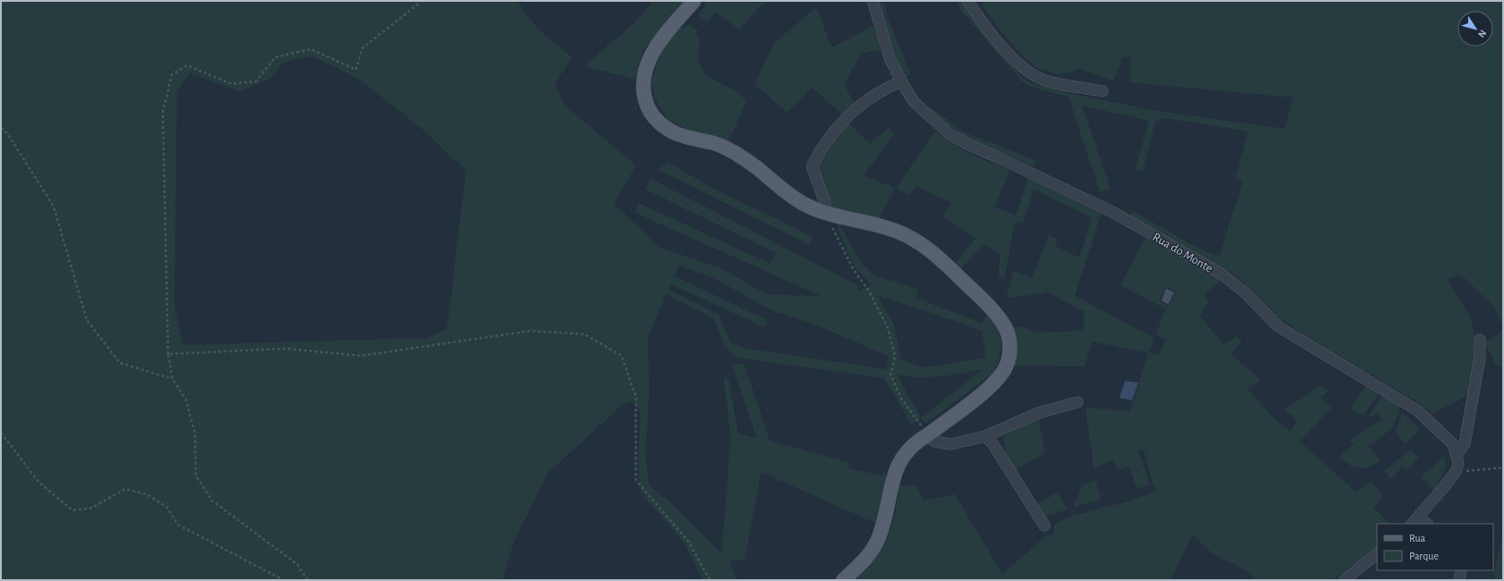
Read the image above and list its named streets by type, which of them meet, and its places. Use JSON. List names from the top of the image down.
{
  "streets": {
    "street": ["Rua do Monte"]
  },
  "legend": ["Rua", "Parque"],
  "north": "bottom right"
}
